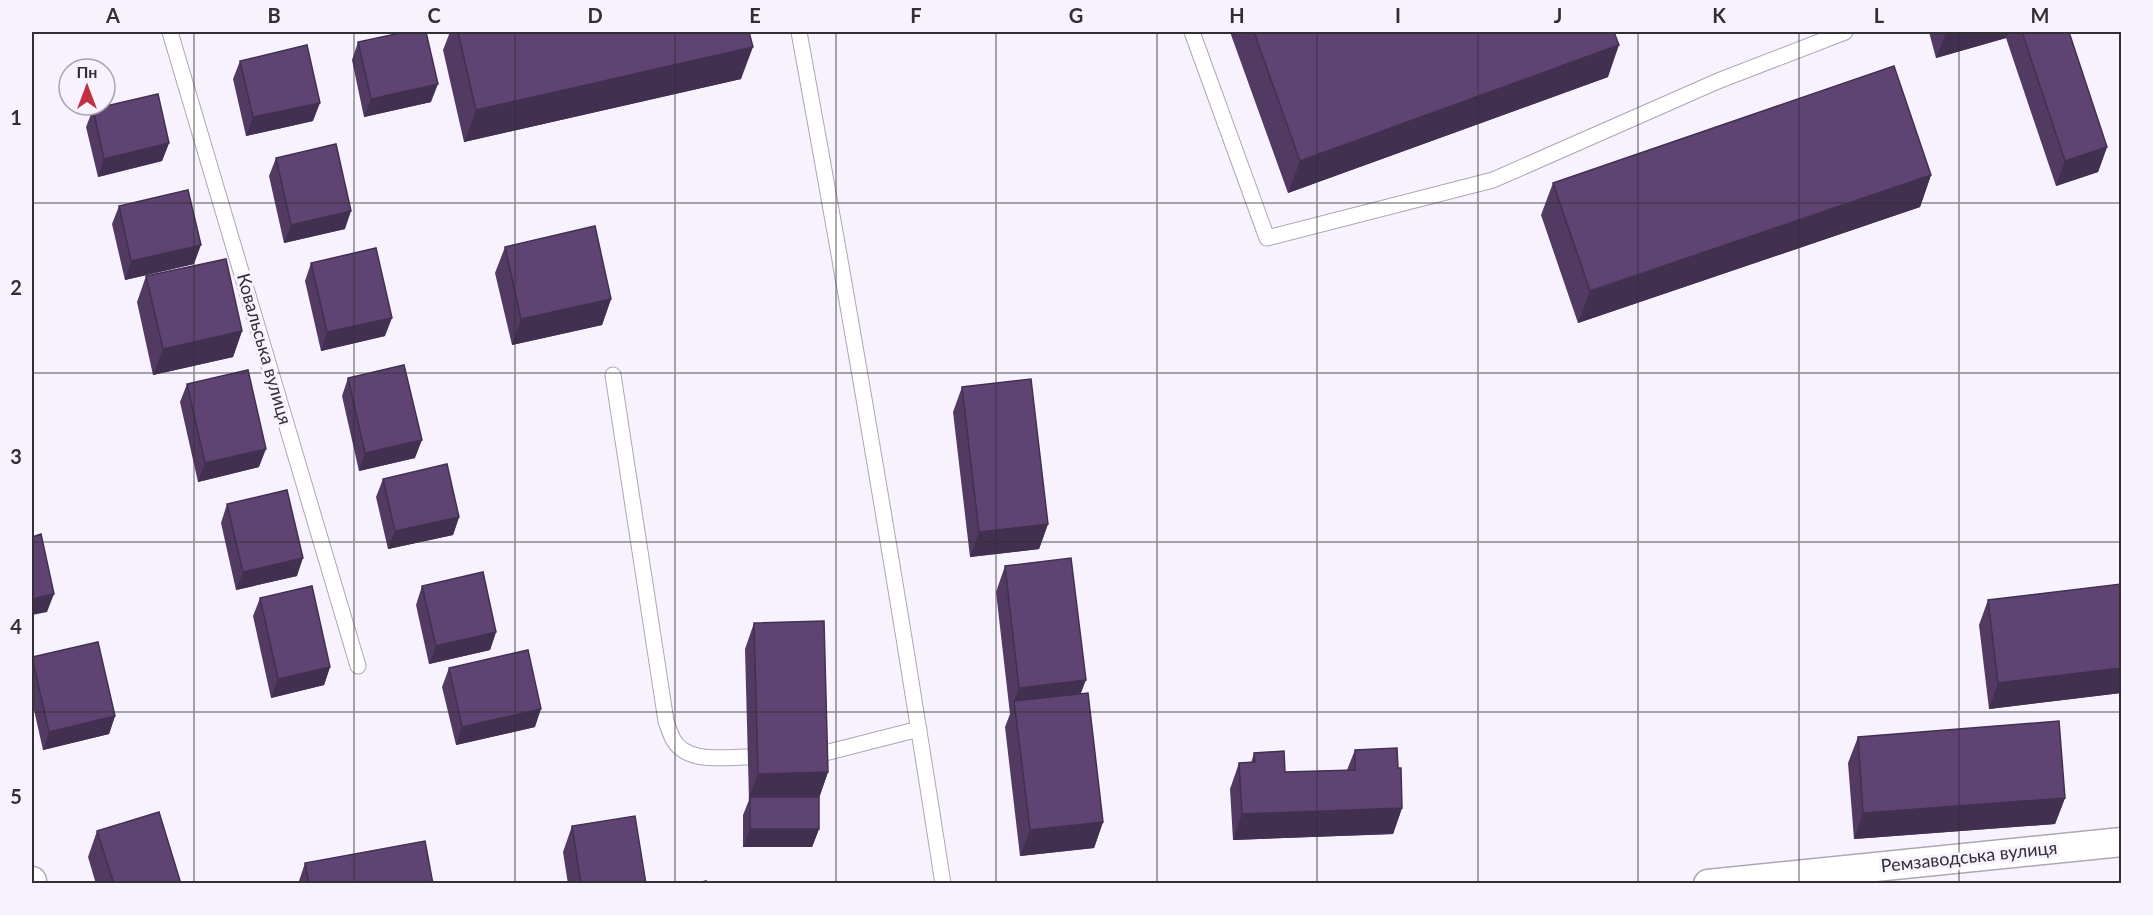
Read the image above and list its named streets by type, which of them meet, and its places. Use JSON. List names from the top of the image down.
{
  "streets": {
    "street": ["Ремзаводська вулиця"],
    "lane": ["Ковальська вулиця"]
  },
  "north": "top",
  "grid": {
    "columns": [
      "A",
      "B",
      "C",
      "D",
      "E",
      "F",
      "G",
      "H",
      "I",
      "J",
      "K",
      "L",
      "M"
    ],
    "rows": [
      "1",
      "2",
      "3",
      "4",
      "5"
    ]
  }
}
